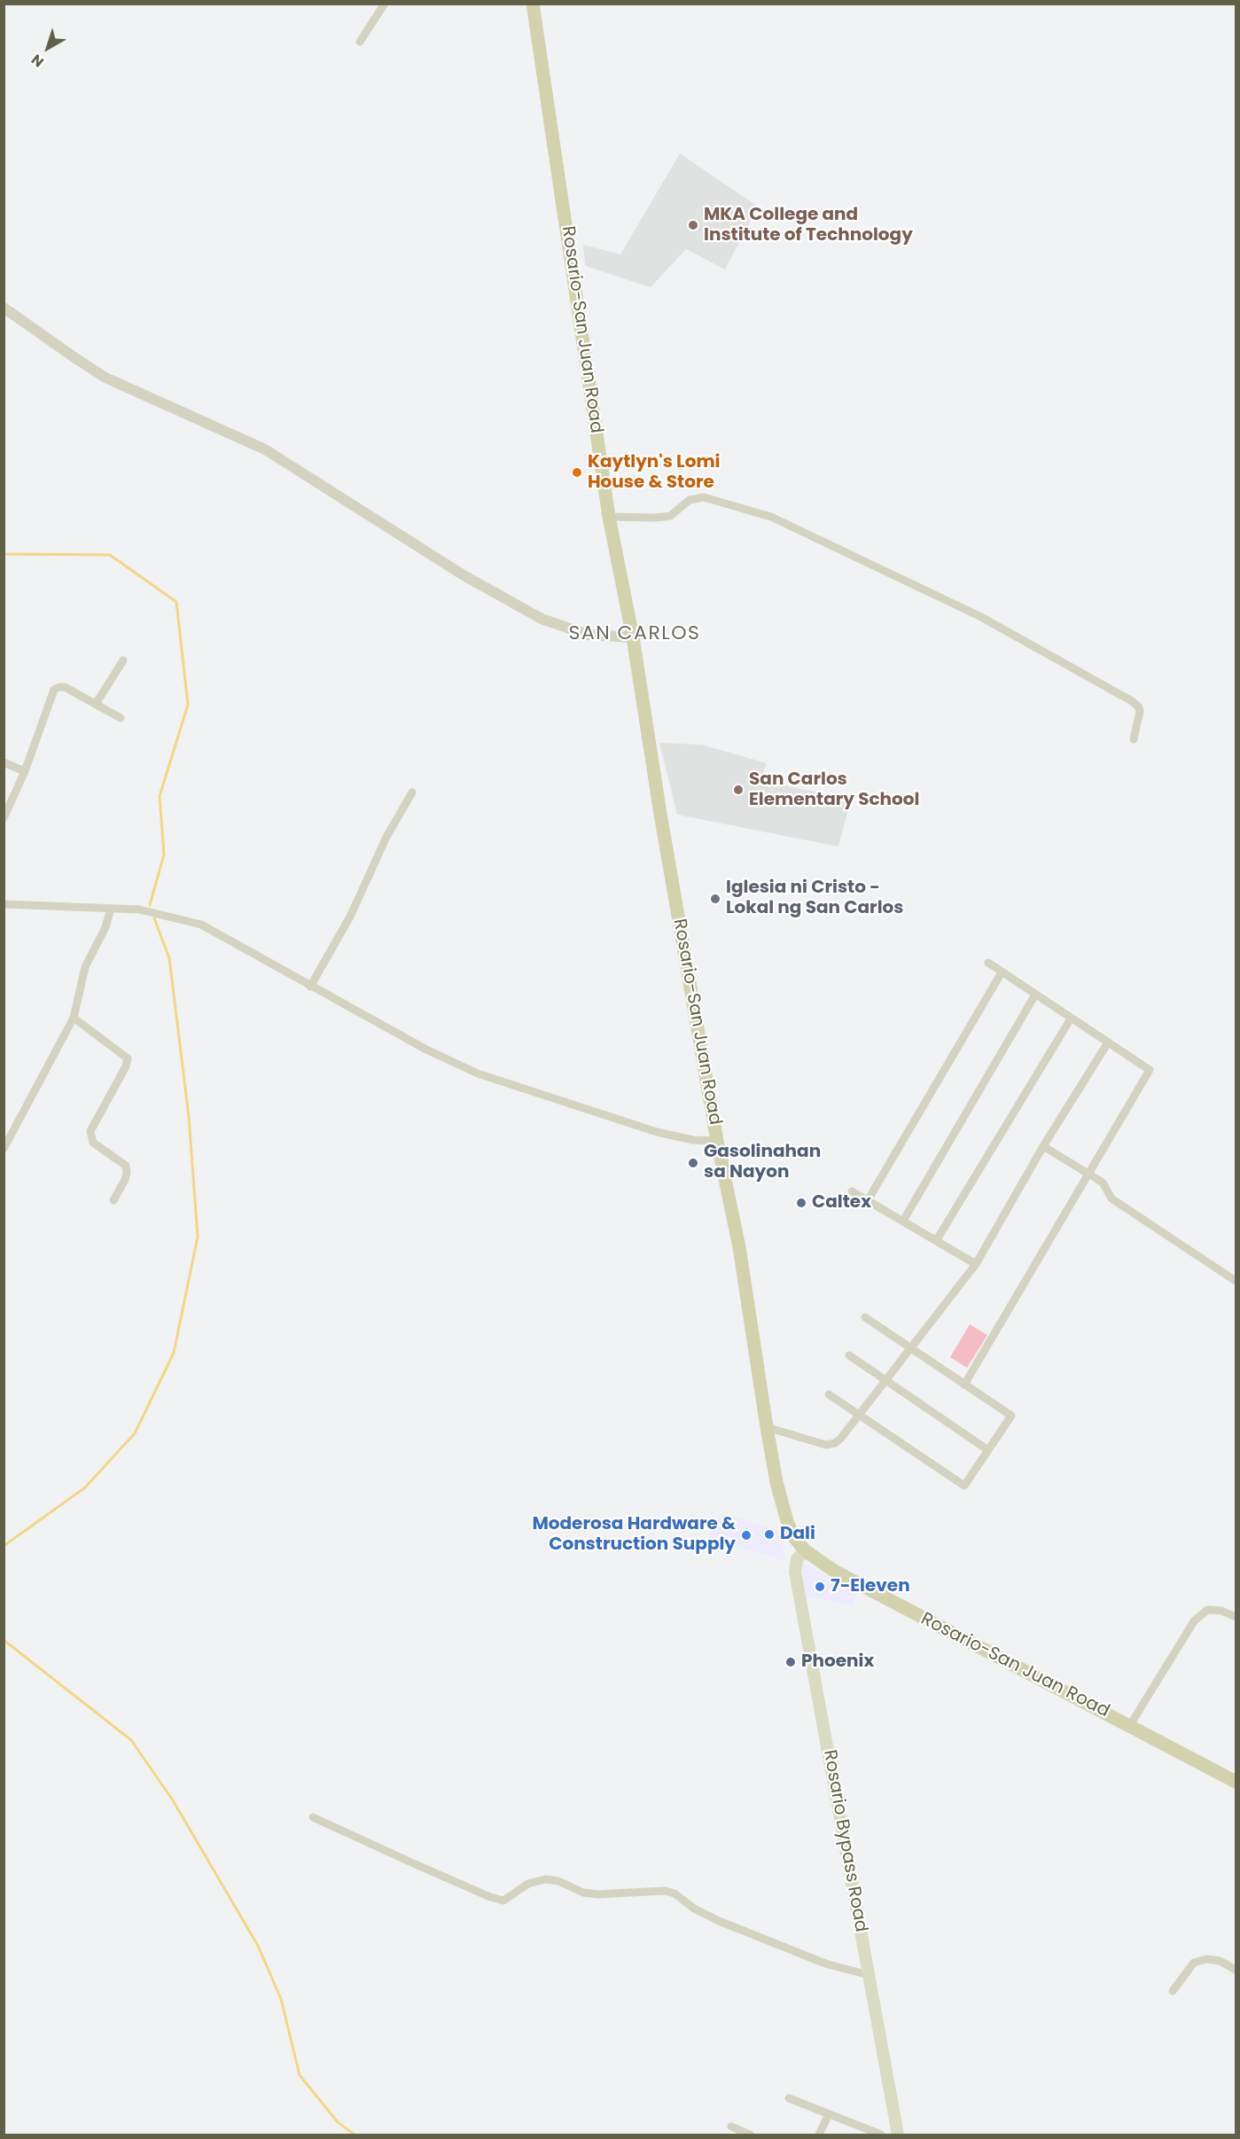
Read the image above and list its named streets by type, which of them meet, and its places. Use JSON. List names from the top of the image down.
{
  "streets": {
    "main road": ["Rosario-San Juan Road", "Rosario Bypass Road"]
  },
  "crossings": [
    ["Rosario-San Juan Road", "Rosario Bypass Road"]
  ],
  "districts": ["SAN CARLOS"],
  "places": [
    "MKA College and Institute of Technology",
    "Kaytlyn's Lomi House & Store",
    "San Carlos Elementary School",
    "Iglesia ni Cristo - Lokal ng San Carlos",
    "Gasolinahan sa Nayon",
    "Caltex",
    "Dali",
    "Moderosa Hardware & Construction Supply",
    "7-Eleven",
    "Phoenix"
  ],
  "north": "bottom left"
}
